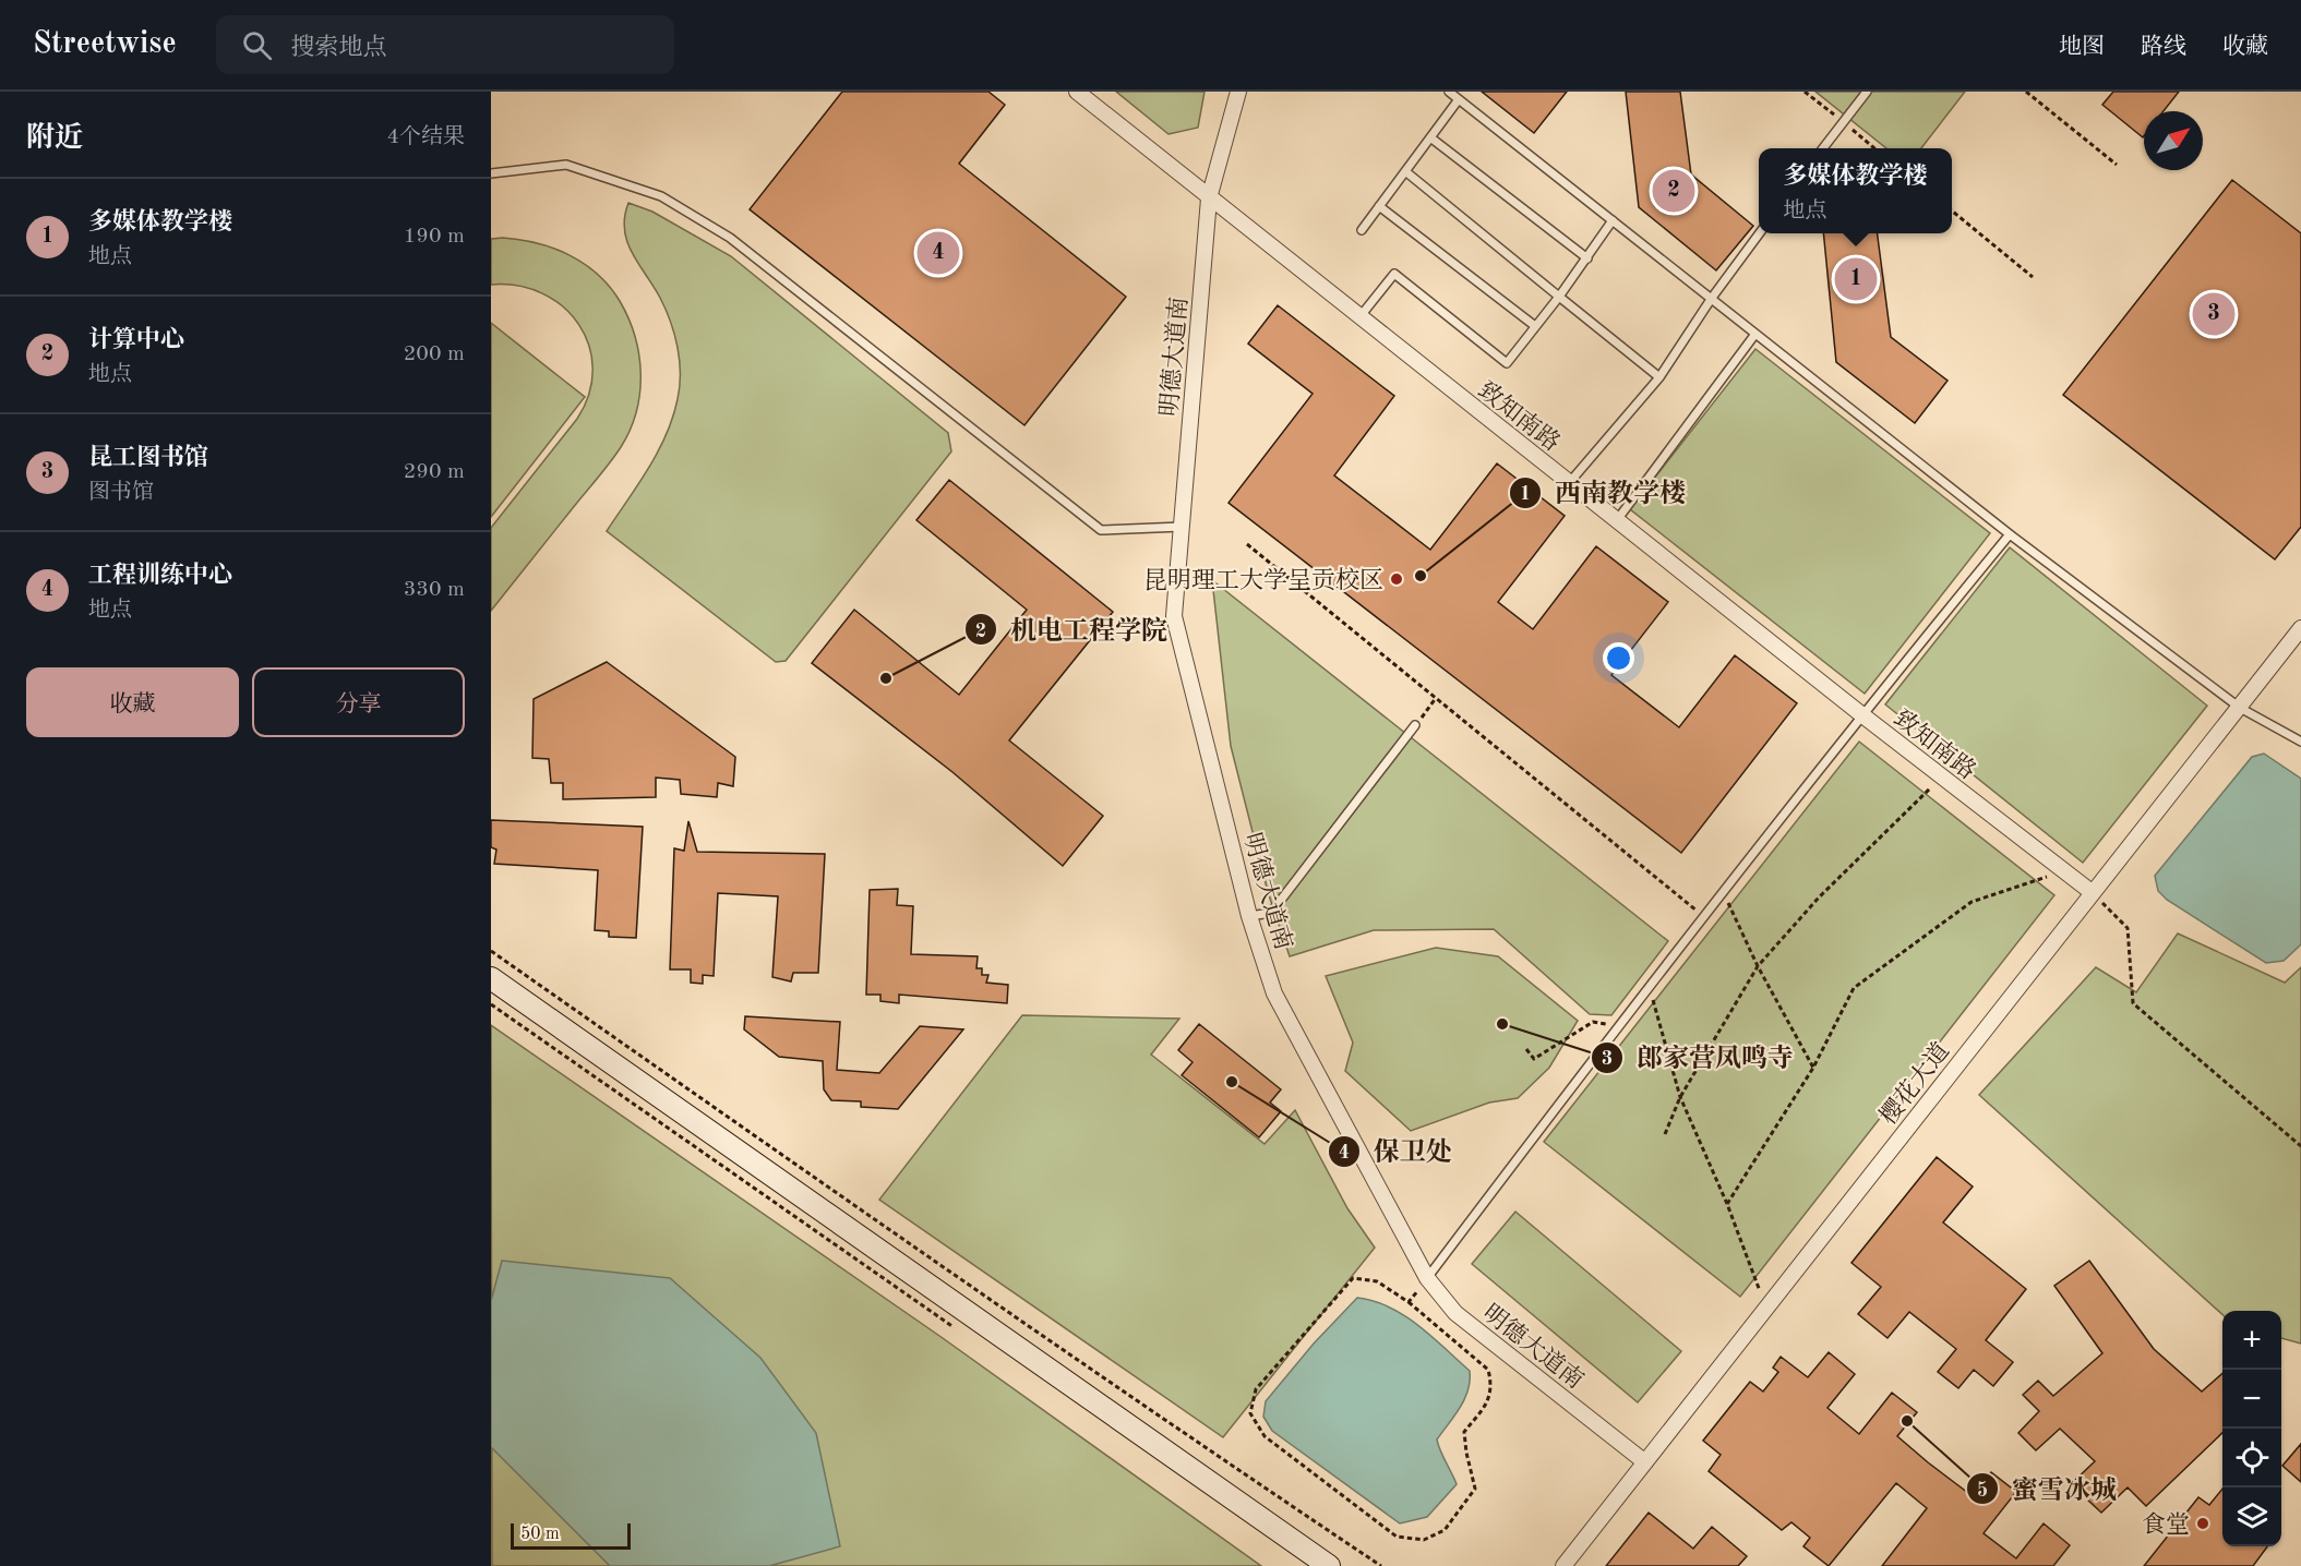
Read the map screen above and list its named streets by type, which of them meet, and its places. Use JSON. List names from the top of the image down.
{
  "streets": {
    "street": ["明德大道南", "致知南路", "樱花大道"]
  },
  "crossings": [
    ["明德大道南", "致知南路"],
    ["明德大道南", "樱花大道"],
    ["致知南路", "樱花大道"]
  ],
  "places": [
    "西南教学楼",
    "昆明理工大学呈贡校区",
    "机电工程学院",
    "郎家营凤鸣寺",
    "保卫处",
    "蜜雪冰城",
    "食堂"
  ],
  "scale_bar": "50 m",
  "north": "top right",
  "page": {
    "header": "Streetwise",
    "search": "搜索地点",
    "nav": ["地图", "路线", "收藏"],
    "heading": ["附近", "4个结果"],
    "popup": ["多媒体教学楼", "地点"],
    "pins": [
      "2",
      "4",
      "1",
      "3"
    ],
    "list": [
      {
        "mark": "1",
        "name": "多媒体教学楼",
        "note": "地点",
        "value": "190 m"
      },
      {
        "mark": "2",
        "name": "计算中心",
        "note": "地点",
        "value": "200 m"
      },
      {
        "mark": "3",
        "name": "昆工图书馆",
        "note": "图书馆",
        "value": "290 m"
      },
      {
        "mark": "4",
        "name": "工程训练中心",
        "note": "地点",
        "value": "330 m"
      }
    ],
    "buttons": ["收藏", "分享"],
    "map_buttons": ["+", "−"],
    "scale": "50 m"
  }
}
